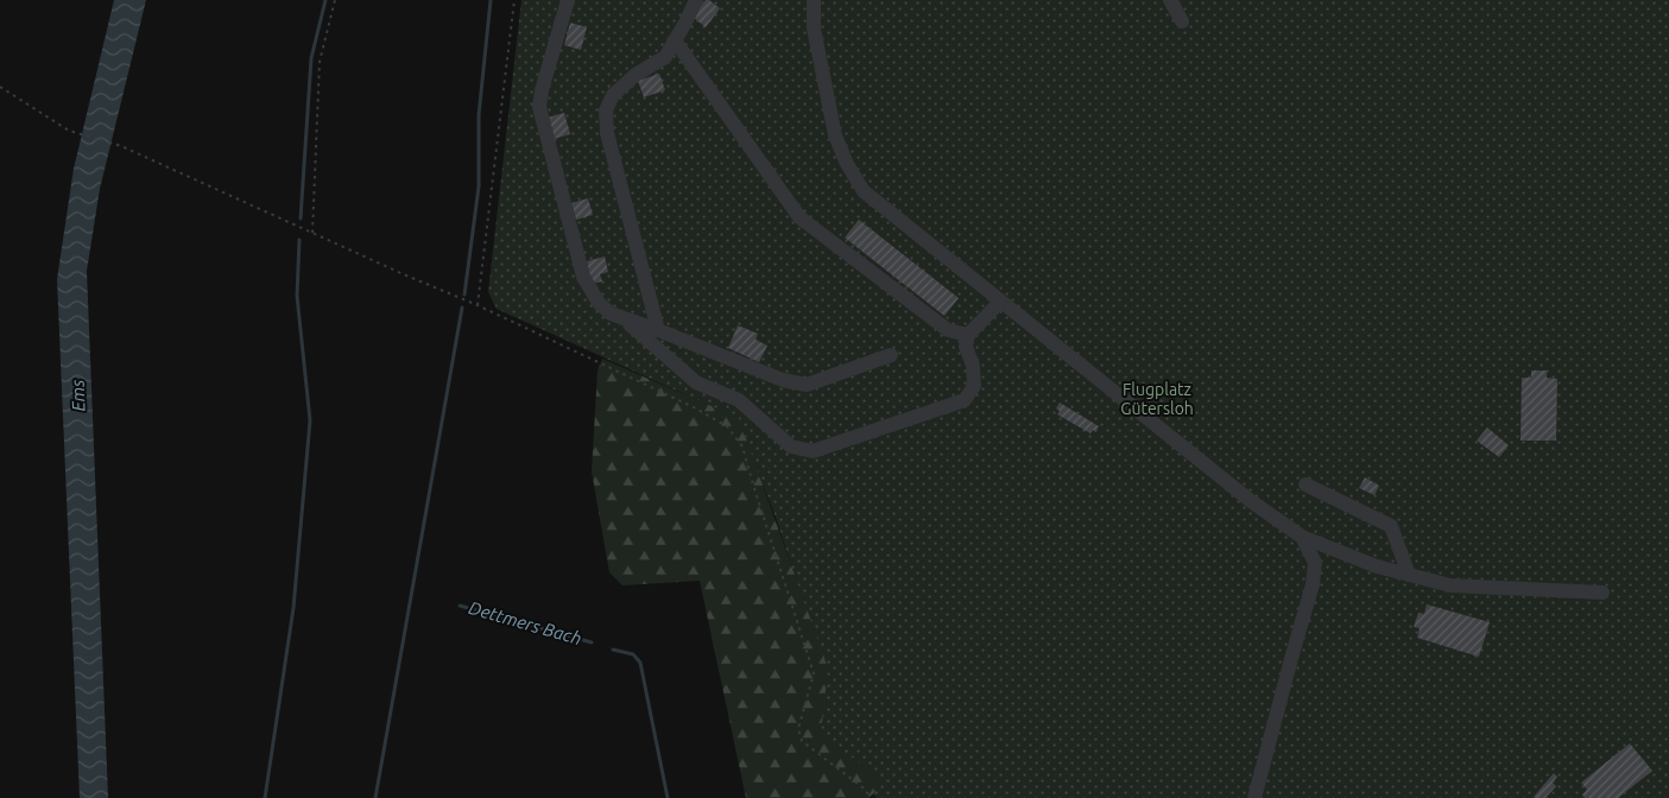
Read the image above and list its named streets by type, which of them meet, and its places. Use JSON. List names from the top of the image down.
{
  "water": ["Ems", "Dettmers Bach"],
  "parks": ["Flugplatz Gütersloh"]
}
